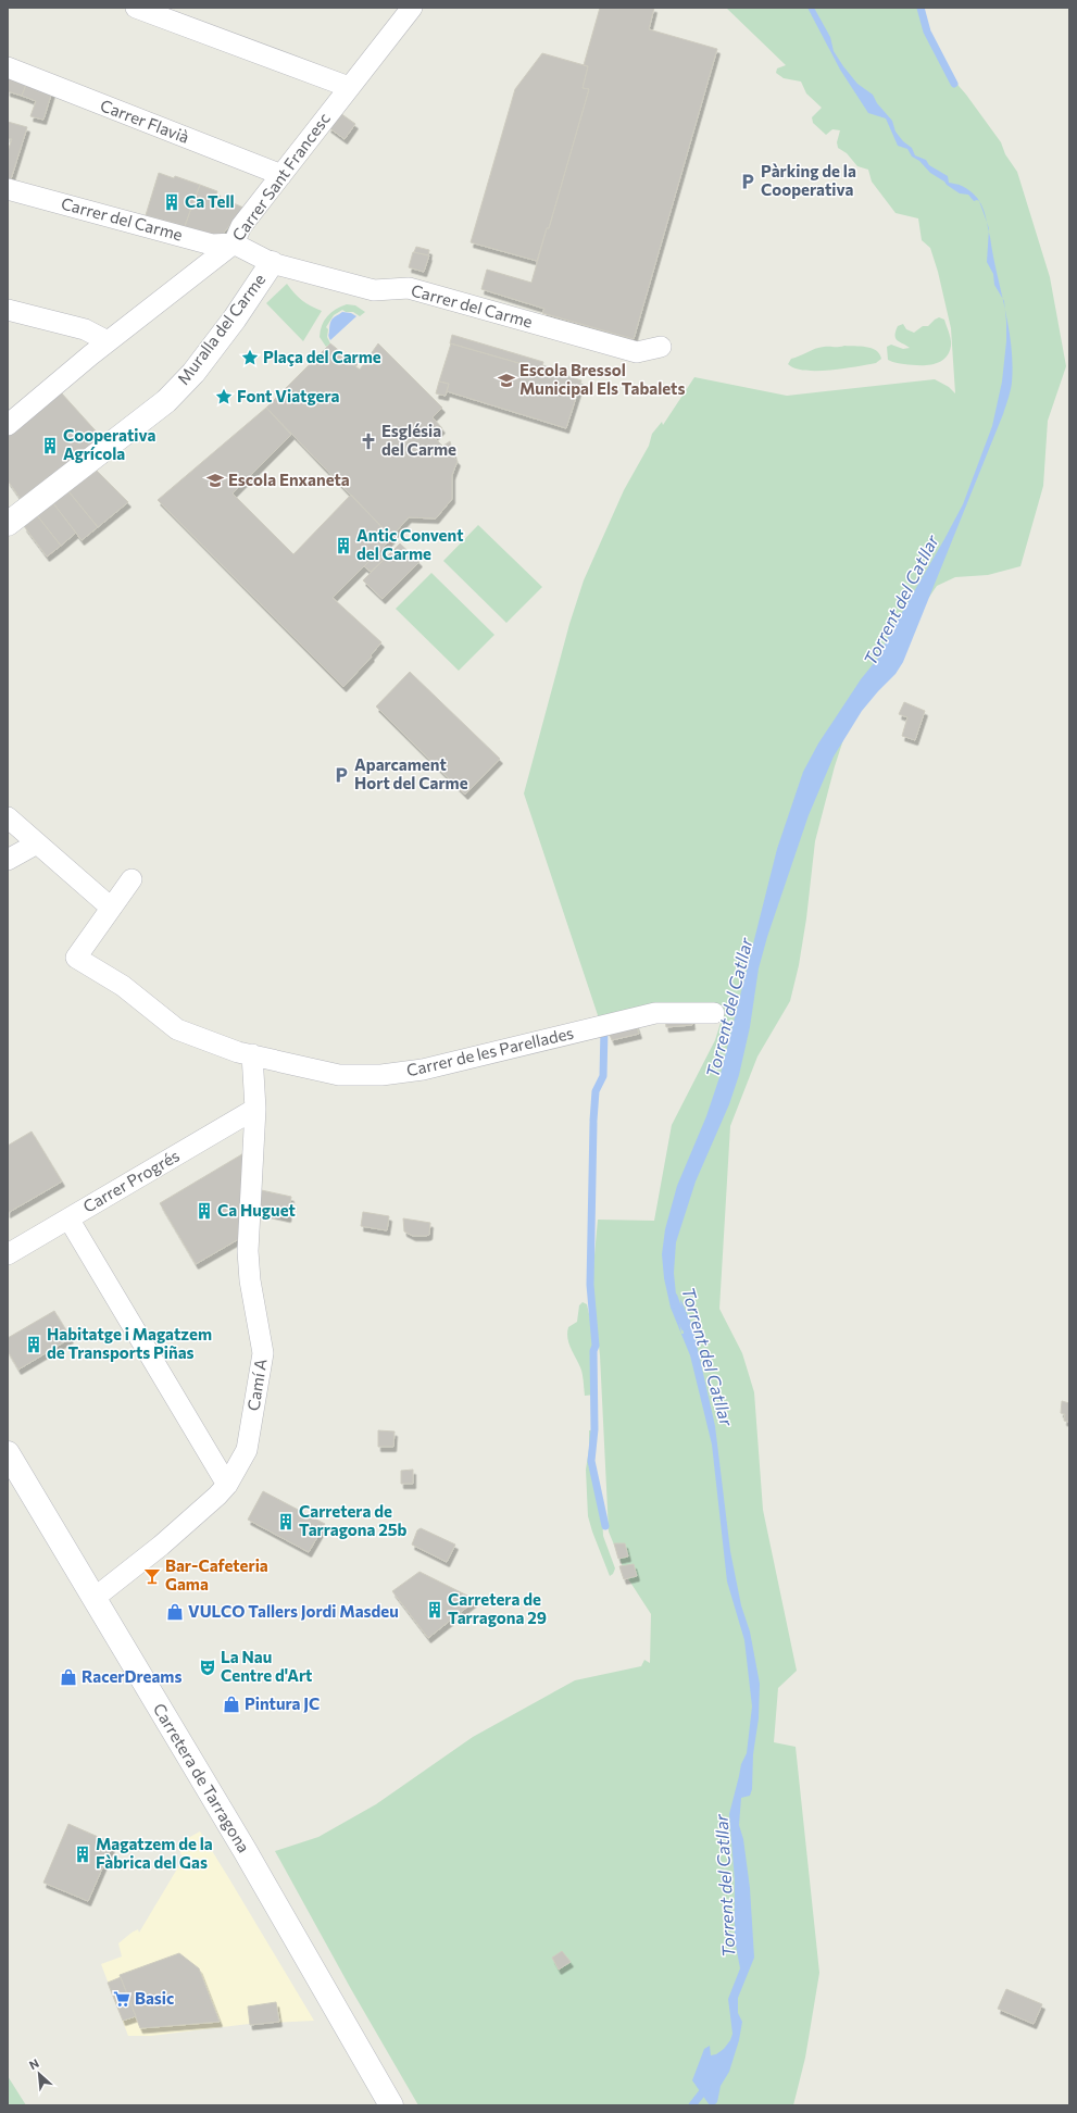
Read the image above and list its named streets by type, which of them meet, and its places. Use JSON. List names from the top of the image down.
{
  "streets": {
    "main road": ["Muralla del Carme", "Carretera de Tarragona"],
    "street": [
      "Carrer Flavià",
      "Carrer Sant Francesc",
      "Carrer del Carme",
      "Carrer de les Parellades",
      "Carrer Progrés",
      "Camí A"
    ]
  },
  "crossings": [
    ["Carrer Flavià", "Carrer Sant Francesc"],
    ["Carrer Sant Francesc", "Carrer del Carme"],
    ["Carrer del Carme", "Muralla del Carme"],
    ["Carrer de les Parellades", "Camí A"],
    ["Carrer Progrés", "Camí A"],
    ["Camí A", "Carretera de Tarragona"]
  ],
  "water": ["Torrent del Catllar"],
  "places": {
    "parking": ["Pàrking de la Cooperativa", "Aparcament Hort del Carme"],
    "building": [
      "Ca Tell",
      "Cooperativa Agrícola",
      "Antic Convent del Carme",
      "Ca Huguet",
      "Habitatge i Magatzem de Transports Piñas",
      "Carretera de Tarragona 25b",
      "Carretera de Tarragona 29",
      "Magatzem de la Fàbrica del Gas"
    ],
    "place": ["Plaça del Carme", "Font Viatgera"],
    "school or university": ["Escola Bressol Municipal Els Tabalets", "Escola Enxaneta"],
    "church": ["Església del Carme"],
    "bar": ["Bar-Cafeteria Gama"],
    "shop": ["VULCO Tallers Jordi Masdeu", "RacerDreams", "Pintura JC"],
    "theatre": ["La Nau Centre d'Art"],
    "supermarket": ["Basic"]
  },
  "north": "top left"
}
